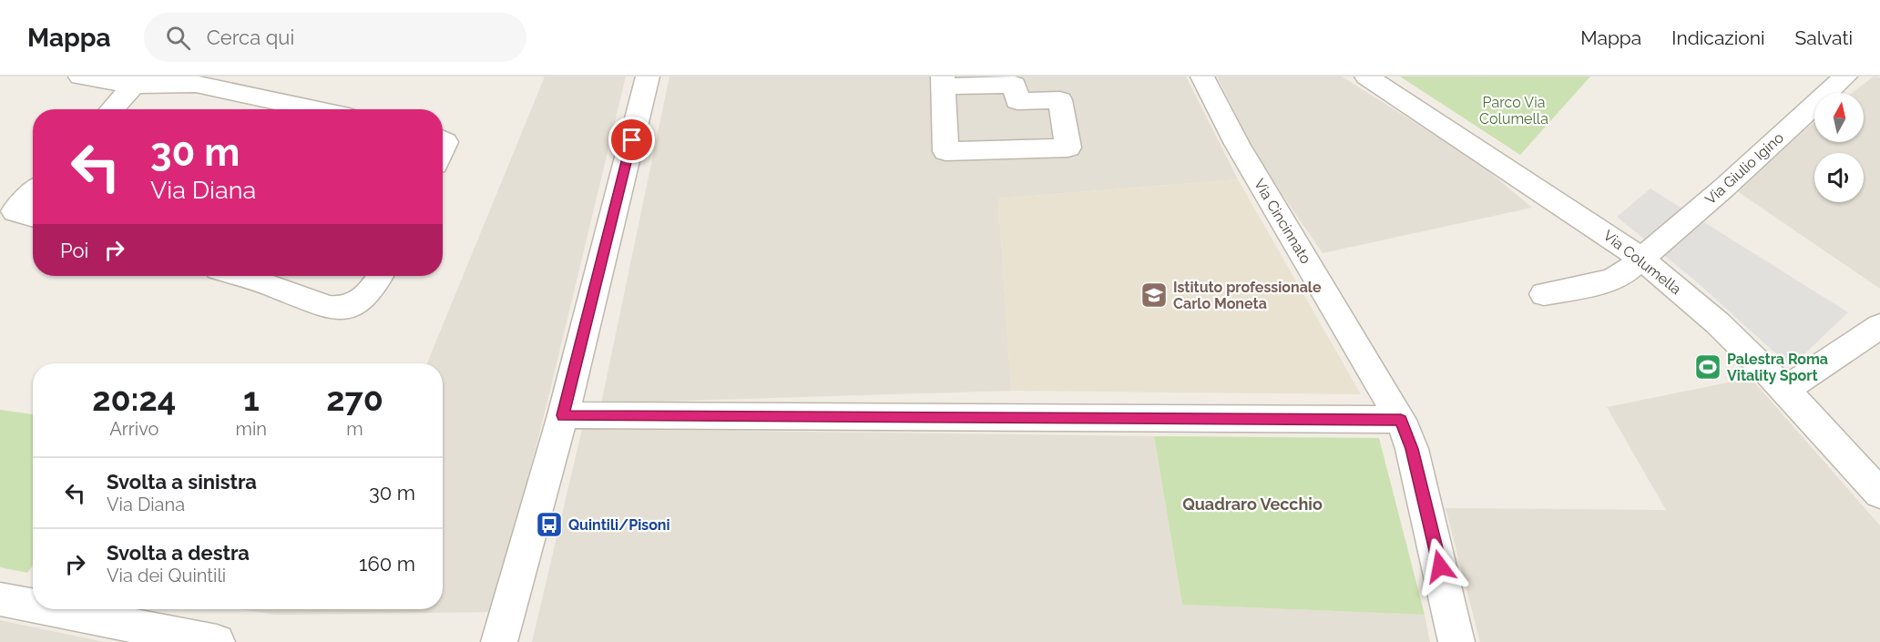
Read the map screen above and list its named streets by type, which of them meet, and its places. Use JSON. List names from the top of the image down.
{
  "streets": {
    "street": ["Via Giulio Igino", "Via Cincinnato", "Via Columella"]
  },
  "crossings": [
    ["Via Giulio Igino", "Via Columella"]
  ],
  "districts": ["Quadraro Vecchio"],
  "parks": ["Parco Via Columella"],
  "places": {
    "school or university": ["Istituto professionale Carlo Moneta"],
    "sports": ["Palestra Roma Vitality Sport"],
    "bus stop": ["Quintili/Pisoni"]
  },
  "north": "top",
  "page": {
    "header": "Mappa",
    "search": "Cerca qui",
    "nav": ["Mappa", "Indicazioni", "Salvati"],
    "turn": ["30 m", "Via Diana"],
    "then": "Poi",
    "eta": [
      "20:24",
      "Arrivo",
      "1",
      "min",
      "270",
      "m"
    ],
    "list": [
      {
        "name": "Svolta a sinistra",
        "note": "Via Diana",
        "value": "30 m"
      },
      {
        "name": "Svolta a destra",
        "note": "Via dei Quintili",
        "value": "160 m"
      }
    ]
  }
}
